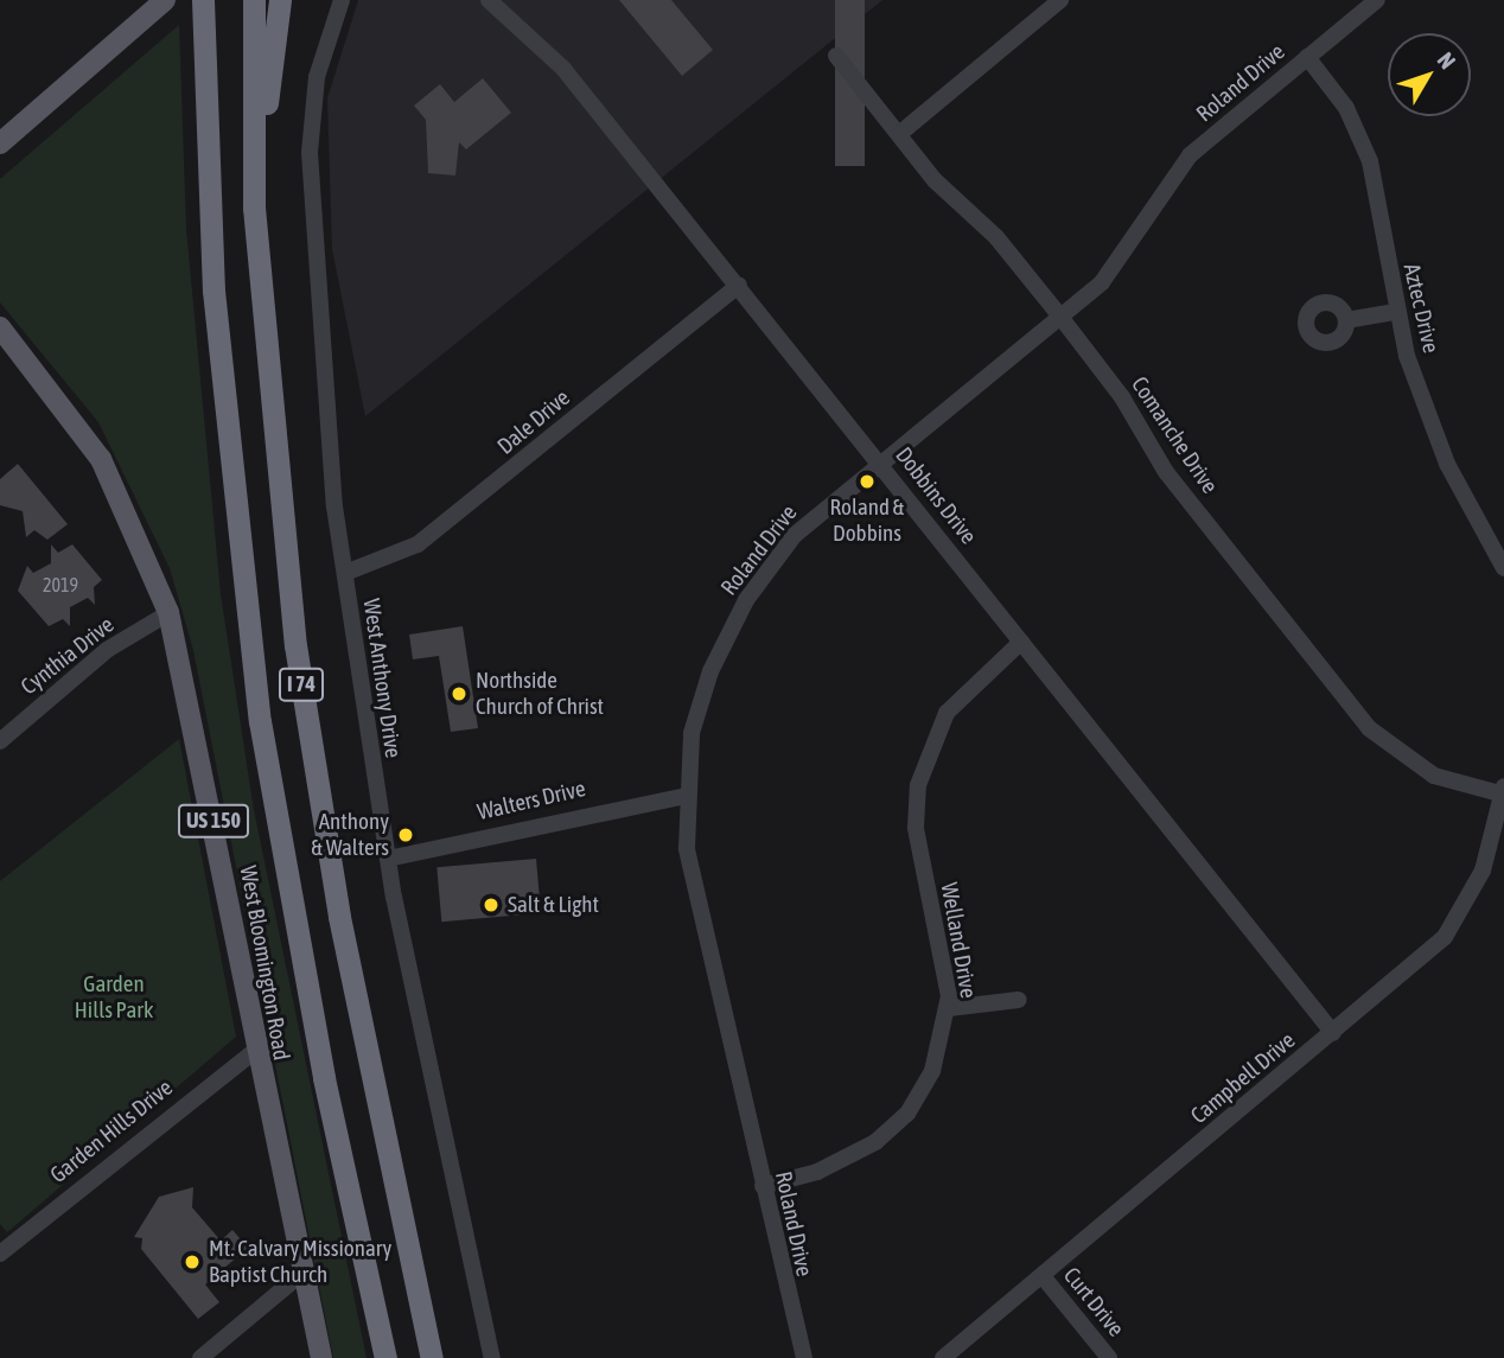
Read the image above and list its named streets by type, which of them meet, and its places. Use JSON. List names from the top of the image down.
{
  "streets": {
    "highway": ["I 74"],
    "main road": ["US 150", "West Bloomington Road"],
    "street": [
      "Roland Drive",
      "Aztec Drive",
      "Dale Drive",
      "Comanche Drive",
      "Dobbins Drive",
      "Cynthia Drive",
      "West Anthony Drive",
      "Walters Drive",
      "Welland Drive",
      "Campbell Drive",
      "Garden Hills Drive",
      "Curt Drive"
    ]
  },
  "crossings": [
    ["Roland Drive", "Aztec Drive"],
    ["Roland Drive", "Comanche Drive"],
    ["Roland Drive", "Dobbins Drive"],
    ["Roland Drive", "Walters Drive"],
    ["Roland Drive", "Welland Drive"],
    ["Dale Drive", "Dobbins Drive"],
    ["Dale Drive", "West Anthony Drive"],
    ["Comanche Drive", "Campbell Drive"],
    ["Dobbins Drive", "Welland Drive"],
    ["Dobbins Drive", "Campbell Drive"],
    ["Cynthia Drive", "West Bloomington Road"],
    ["West Anthony Drive", "Walters Drive"],
    ["West Bloomington Road", "Garden Hills Drive"],
    ["Campbell Drive", "Curt Drive"]
  ],
  "parks": ["Garden Hills Park"],
  "places": [
    "Roland & Dobbins",
    "Northside Church of Christ",
    "Anthony & Walters",
    "Salt & Light",
    "Mt. Calvary Missionary Baptist Church"
  ],
  "house_numbers": ["2019"],
  "north": "top right"
}
